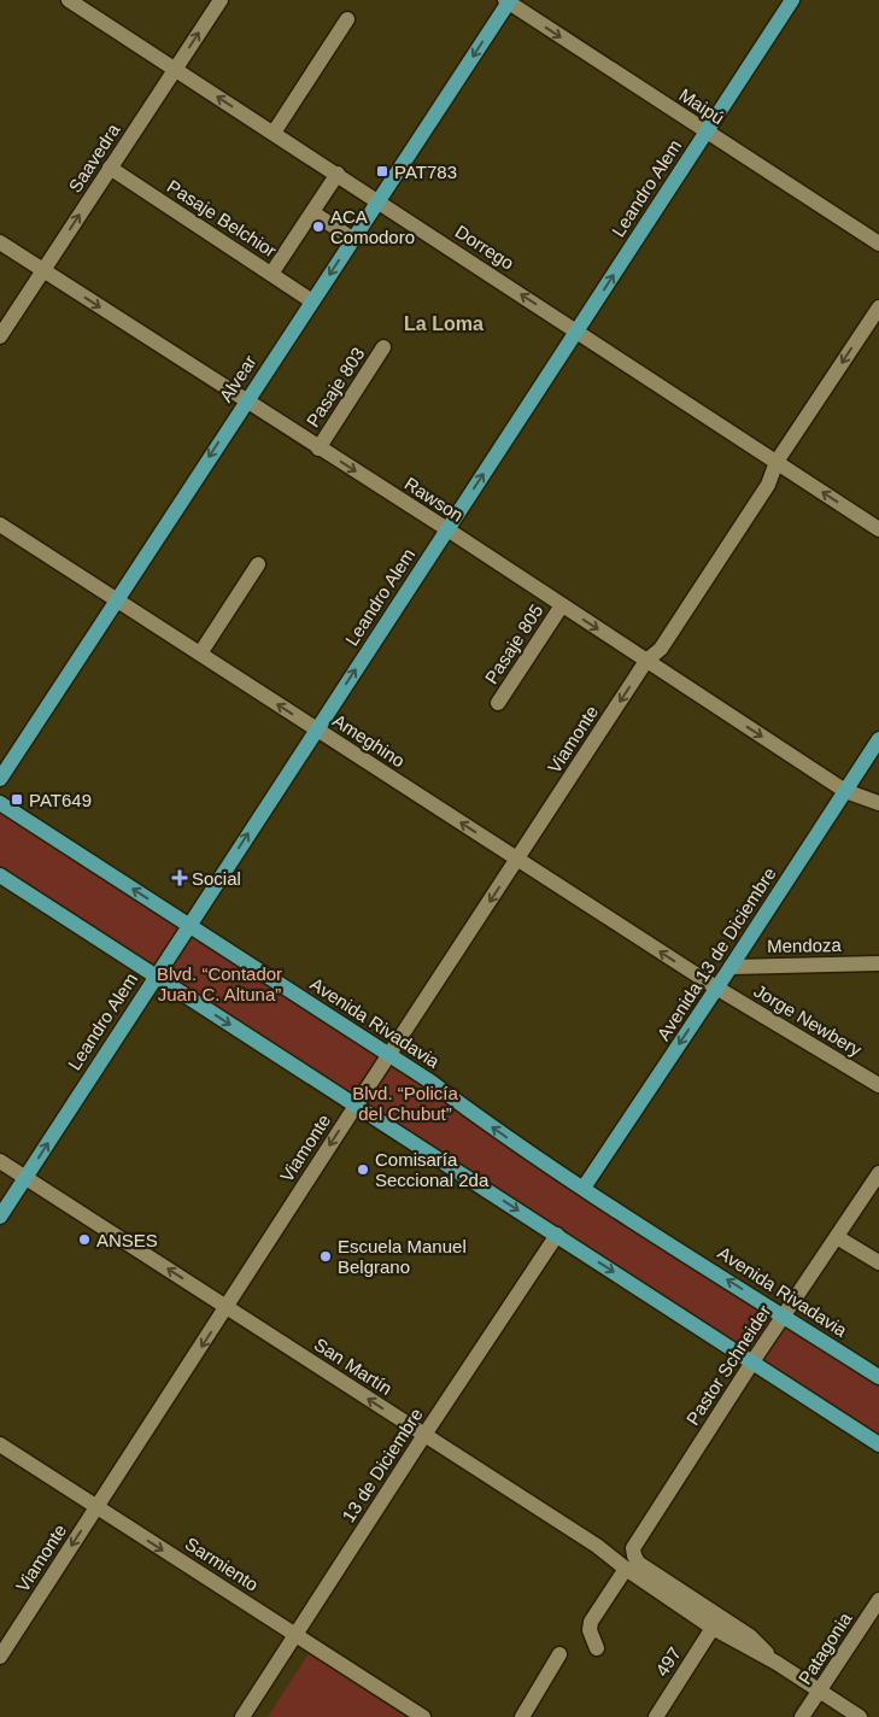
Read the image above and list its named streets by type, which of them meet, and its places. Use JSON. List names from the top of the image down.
{
  "streets": {
    "main road": [
      "Leandro Alem",
      "Alvear",
      "Avenida 13 de Diciembre",
      "Avenida Rivadavia"
    ],
    "street": [
      "Maipú",
      "Saavedra",
      "Pasaje Belchior",
      "Dorrego",
      "Pasaje 803",
      "Rawson",
      "Pasaje 805",
      "Viamonte",
      "Ameghino",
      "Mendoza",
      "Jorge Newbery",
      "Pastor Schneider",
      "San Martín",
      "13 de Diciembre",
      "Sarmiento",
      "Patagonia",
      "497"
    ]
  },
  "crossings": [
    ["Maipú", "Leandro Alem"],
    ["Maipú", "Alvear"],
    ["Saavedra", "Pasaje Belchior"],
    ["Saavedra", "Dorrego"],
    ["Saavedra", "Rawson"],
    ["Leandro Alem", "Dorrego"],
    ["Leandro Alem", "Rawson"],
    ["Leandro Alem", "Ameghino"],
    ["Leandro Alem", "Avenida Rivadavia"],
    ["Leandro Alem", "San Martín"],
    ["Pasaje Belchior", "Alvear"],
    ["Dorrego", "Alvear"],
    ["Dorrego", "Viamonte"],
    ["Alvear", "Rawson"],
    ["Alvear", "Ameghino"],
    ["Pasaje 803", "Rawson"],
    ["Rawson", "Pasaje 805"],
    ["Rawson", "Viamonte"],
    ["Rawson", "Avenida 13 de Diciembre"],
    ["Viamonte", "Ameghino"],
    ["Viamonte", "Avenida Rivadavia"],
    ["Viamonte", "San Martín"],
    ["Viamonte", "Sarmiento"],
    ["Ameghino", "Avenida 13 de Diciembre"],
    ["Ameghino", "Jorge Newbery"],
    ["Mendoza", "Avenida 13 de Diciembre"],
    ["Avenida 13 de Diciembre", "Jorge Newbery"],
    ["Avenida 13 de Diciembre", "Avenida Rivadavia"],
    ["Avenida Rivadavia", "Pastor Schneider"],
    ["Pastor Schneider", "San Martín"],
    ["San Martín", "13 de Diciembre"],
    ["San Martín", "Patagonia"],
    ["San Martín", "497"],
    ["13 de Diciembre", "Sarmiento"]
  ],
  "one_way": [
    "Maipú",
    "Leandro Alem",
    "Dorrego",
    "Alvear",
    "Rawson",
    "Viamonte",
    "Ameghino",
    "Avenida 13 de Diciembre",
    "San Martín",
    "Sarmiento"
  ],
  "districts": ["La Loma"],
  "parks": ["Blvd. “Contador Juan C. Altuna”", "Blvd. “Policía del Chubut”"],
  "places": {
    "transit": ["PAT783", "PAT649"],
    "other": [
      "ACA Comodoro",
      "Comisaría Seccional 2da",
      "ANSES",
      "Escuela Manuel Belgrano"
    ],
    "health": ["Social"]
  }
}
